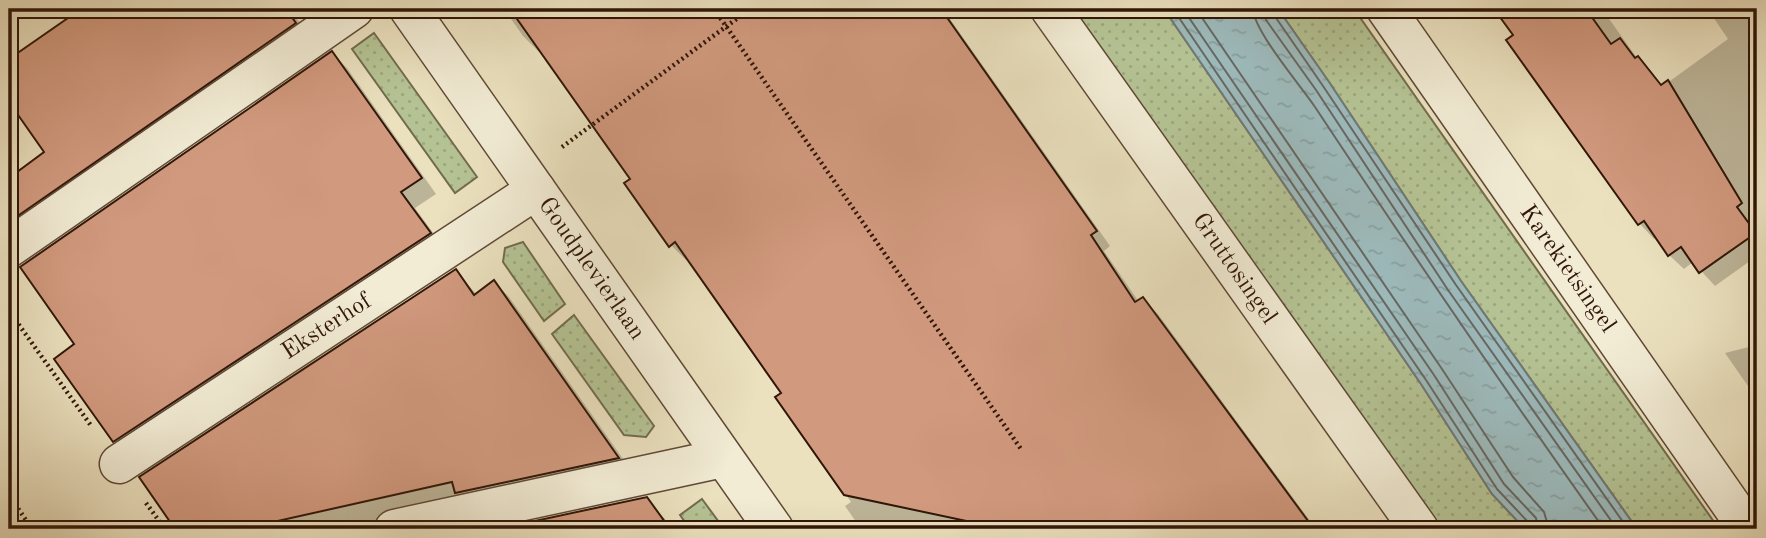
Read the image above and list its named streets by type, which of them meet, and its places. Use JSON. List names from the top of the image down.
{
  "streets": {
    "street": [
      "Goudplevierlaan",
      "Gruttosingel",
      "Karekietsingel",
      "Eksterhof"
    ]
  },
  "crossings": [
    ["Goudplevierlaan", "Eksterhof"]
  ]
}
